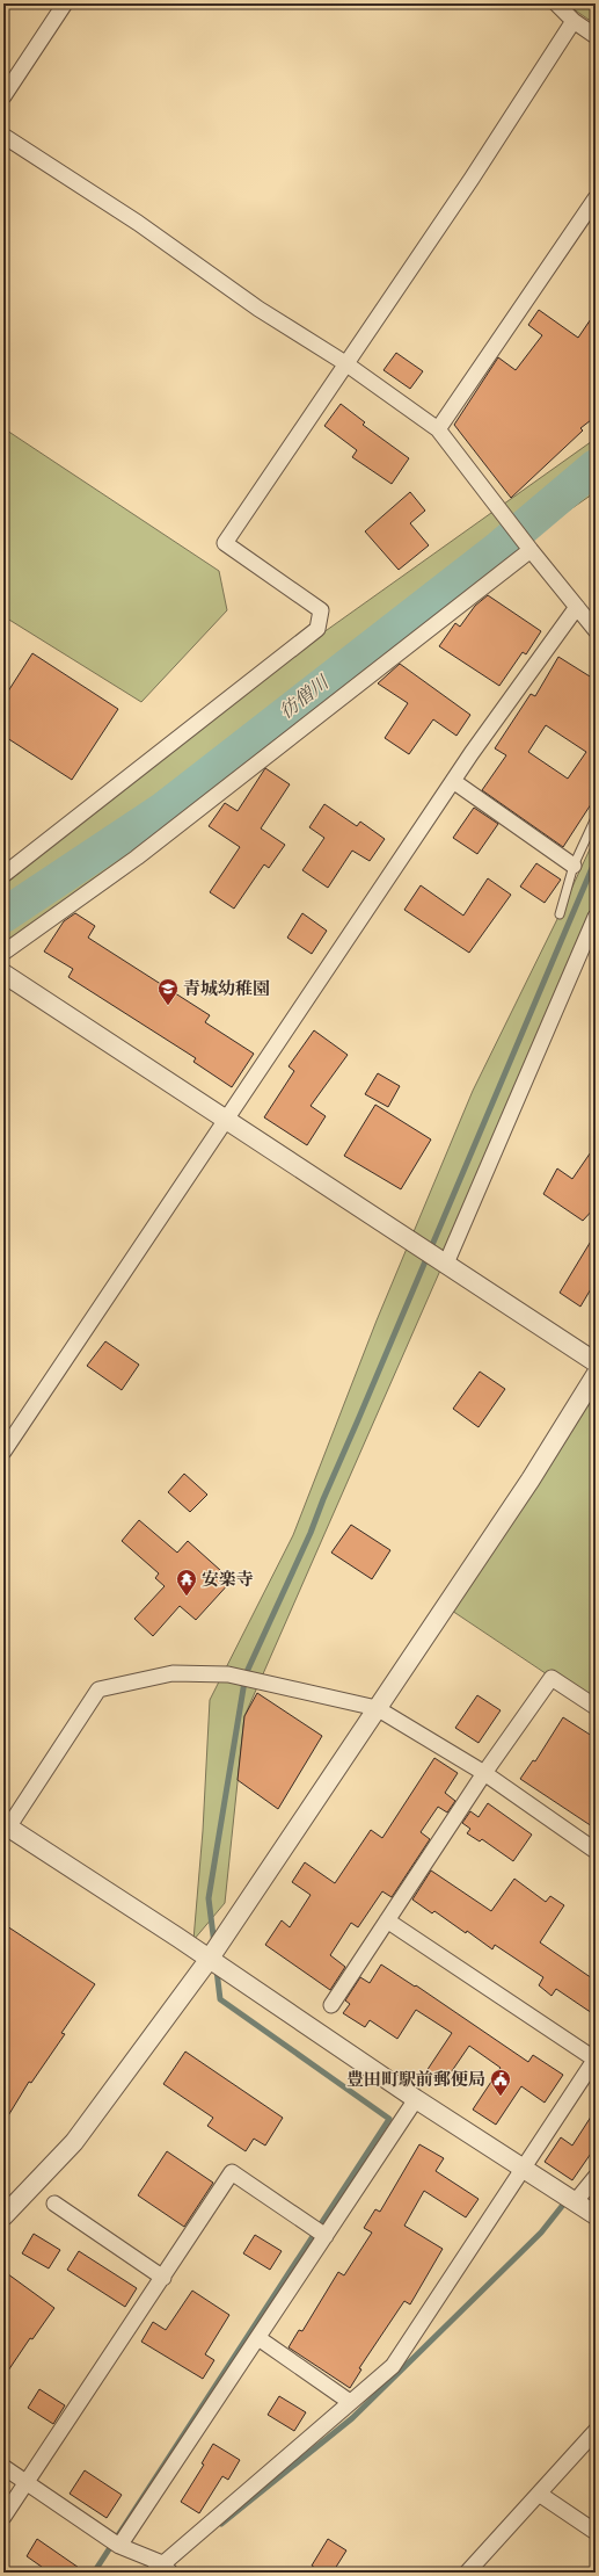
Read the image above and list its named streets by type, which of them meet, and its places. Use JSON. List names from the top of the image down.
{
  "water": ["彷僧川"],
  "places": {
    "school or university": ["青城幼稚園"],
    "temple": ["安楽寺"],
    "public building": ["豊田町駅前郵便局"]
  }
}
